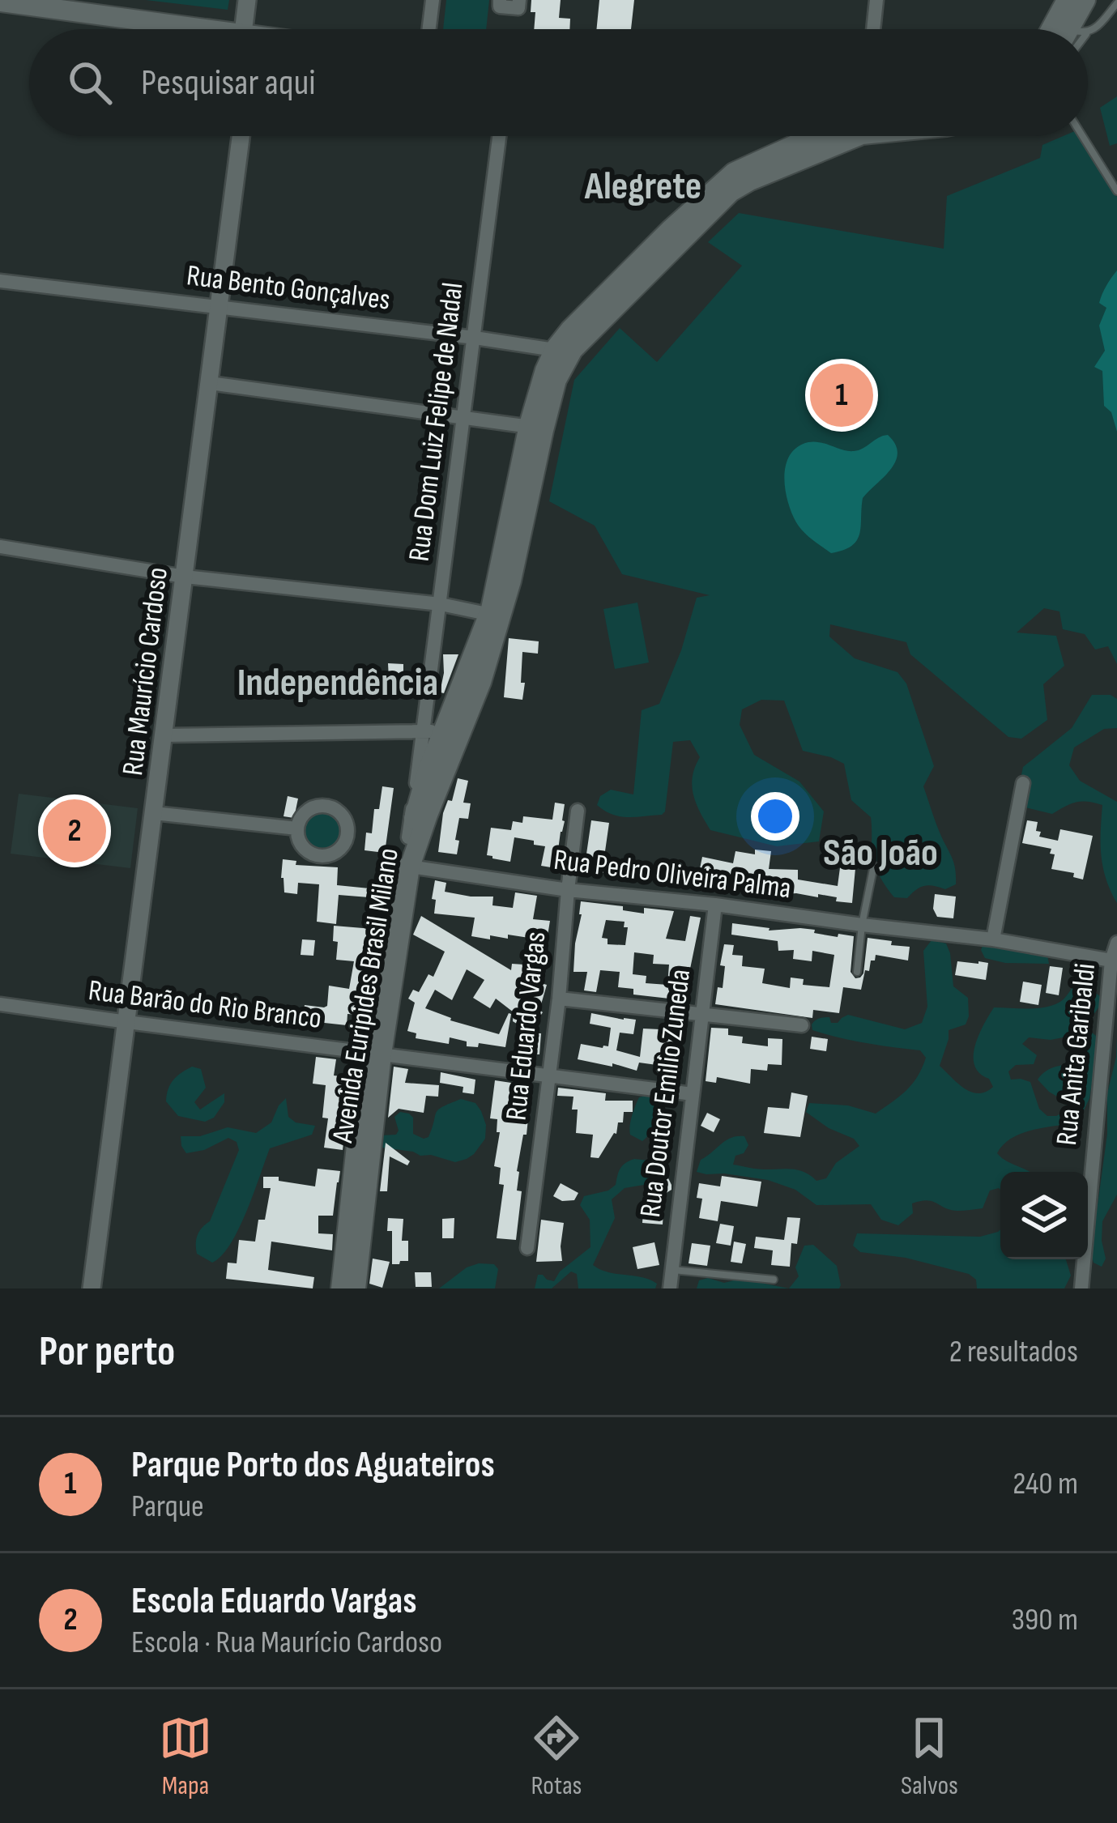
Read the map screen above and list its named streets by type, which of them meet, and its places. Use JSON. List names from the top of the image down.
{
  "streets": {
    "main road": ["Avenida Euripides Brasil Milano"],
    "street": [
      "Rua Bento Gonçalves",
      "Rua Dom Luiz Felipe de Nadal",
      "Rua Maurício Cardoso",
      "Rua Pedro Oliveira Palma",
      "Rua Barão do Rio Branco",
      "Rua Eduardo Vargas",
      "Rua Anita Garibaldi",
      "Rua Doutor Emilio Zuneda"
    ]
  },
  "crossings": [
    ["Rua Bento Gonçalves", "Rua Dom Luiz Felipe de Nadal"],
    ["Rua Bento Gonçalves", "Rua Maurício Cardoso"],
    ["Rua Bento Gonçalves", "Avenida Euripides Brasil Milano"],
    ["Rua Dom Luiz Felipe de Nadal", "Avenida Euripides Brasil Milano"],
    ["Rua Maurício Cardoso", "Rua Barão do Rio Branco"],
    ["Rua Pedro Oliveira Palma", "Avenida Euripides Brasil Milano"],
    ["Rua Pedro Oliveira Palma", "Rua Eduardo Vargas"],
    ["Rua Pedro Oliveira Palma", "Rua Anita Garibaldi"],
    ["Rua Pedro Oliveira Palma", "Rua Doutor Emilio Zuneda"],
    ["Avenida Euripides Brasil Milano", "Rua Barão do Rio Branco"],
    ["Rua Barão do Rio Branco", "Rua Eduardo Vargas"],
    ["Rua Barão do Rio Branco", "Rua Doutor Emilio Zuneda"]
  ],
  "districts": ["Alegrete", "Independência", "São João"],
  "page": {
    "search": "Pesquisar aqui",
    "pins": ["1", "2"],
    "heading": ["Por perto", "2 resultados"],
    "list": [
      {
        "mark": "1",
        "name": "Parque Porto dos Aguateiros",
        "note": "Parque",
        "value": "240 m"
      },
      {
        "mark": "2",
        "name": "Escola Eduardo Vargas",
        "note": "Escola · Rua Maurício Cardoso",
        "value": "390 m"
      }
    ],
    "nav": ["Mapa", "Rotas", "Salvos"]
  }
}
